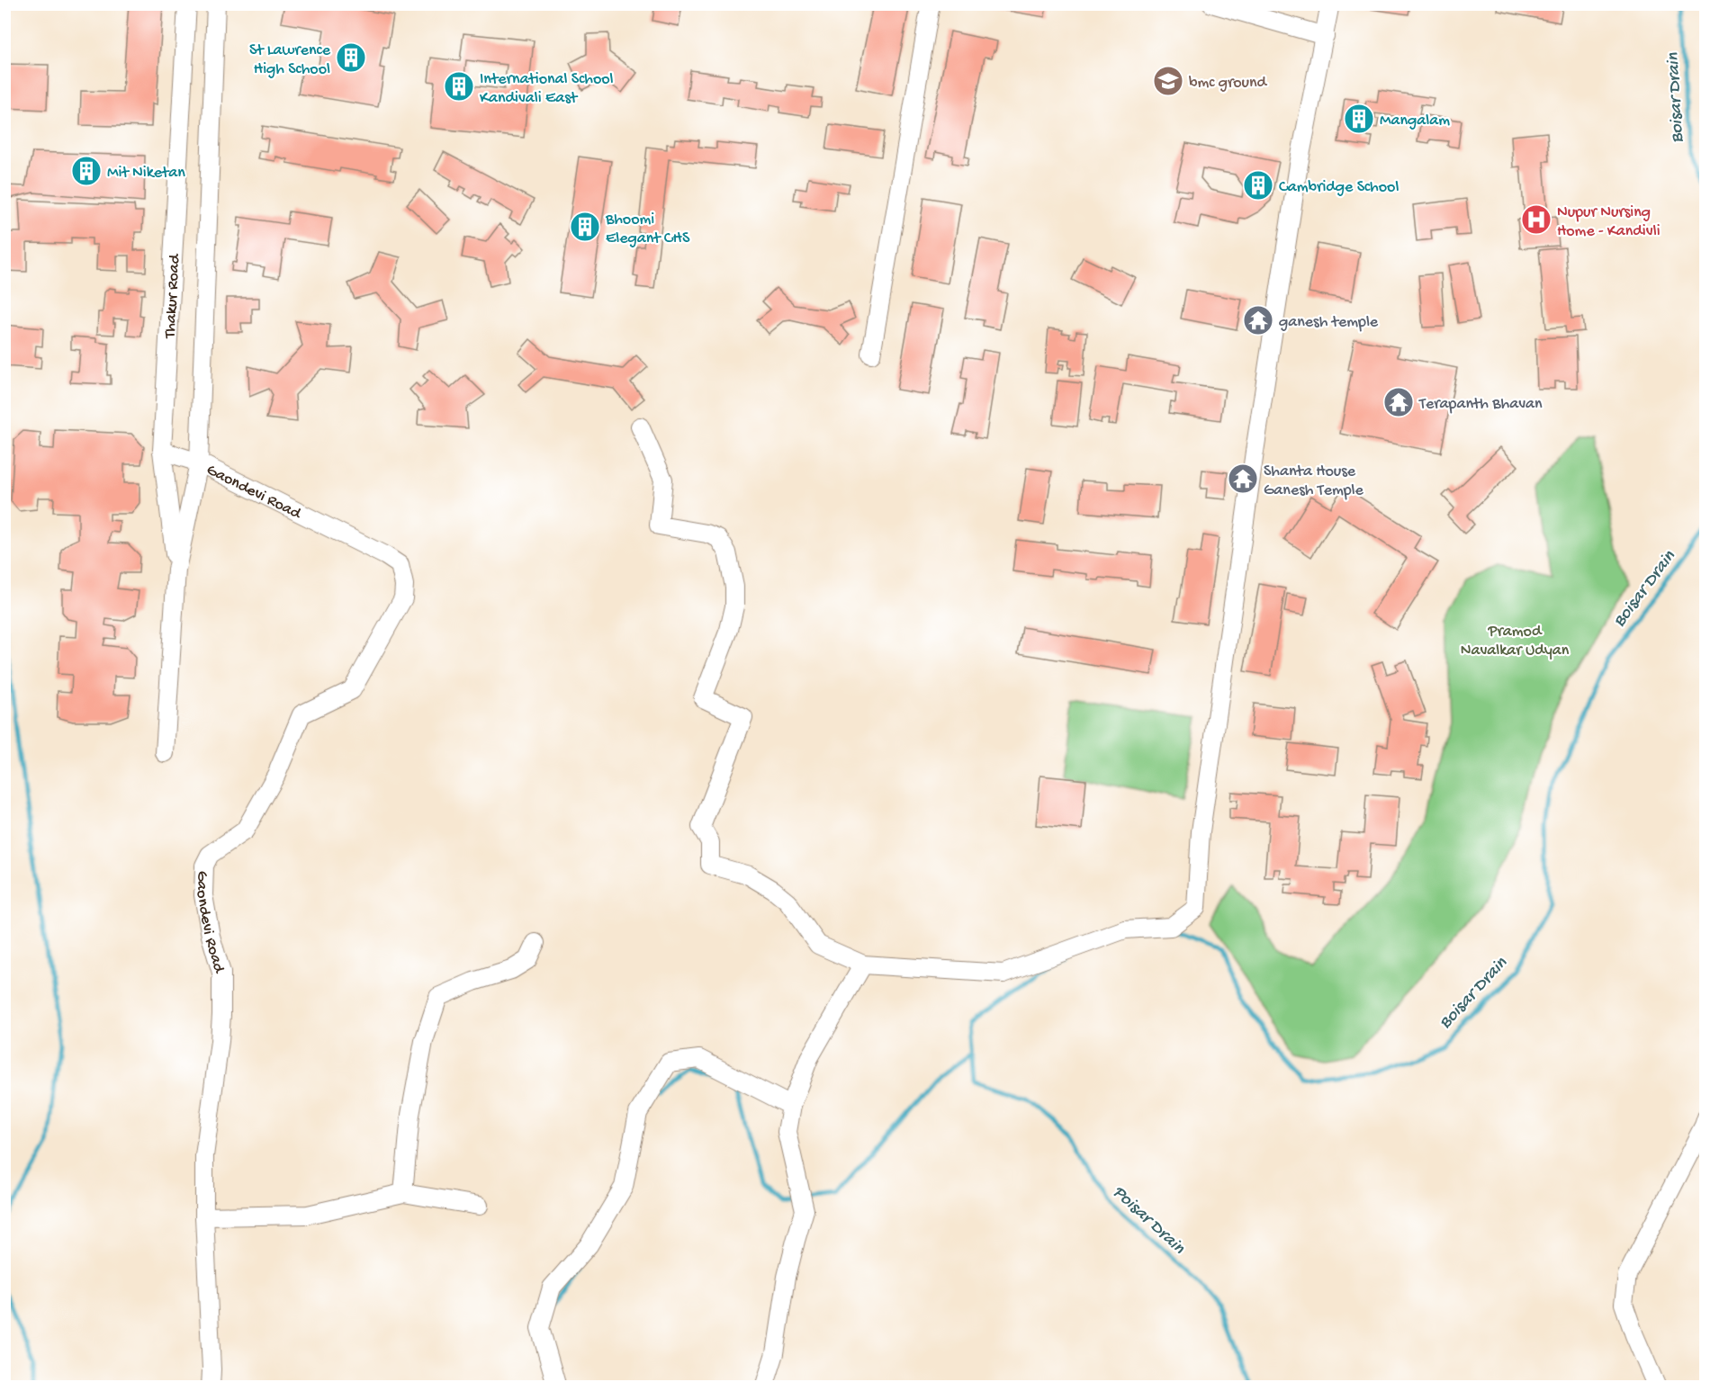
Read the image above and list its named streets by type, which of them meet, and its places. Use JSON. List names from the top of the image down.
{
  "streets": {
    "street": ["Thakur Road", "Gaondevi Road"]
  },
  "crossings": [
    ["Thakur Road", "Gaondevi Road"]
  ],
  "water": ["Boisar Drain", "Poisar Drain"],
  "parks": ["Pramod Navalkar Udyan"],
  "places": {
    "building": [
      "St Lawrence High School",
      "International School Kandivali East",
      "Mangalam",
      "Mit Niketan",
      "Cambridge School",
      "Bhoomi Elegant CHS"
    ],
    "school or university": ["bmc ground"],
    "hospital": ["Nupur Nursing Home - Kandivli"],
    "temple": ["ganesh temple", "Terapanth Bhavan", "Shanta House Ganesh Temple"]
  }
}
